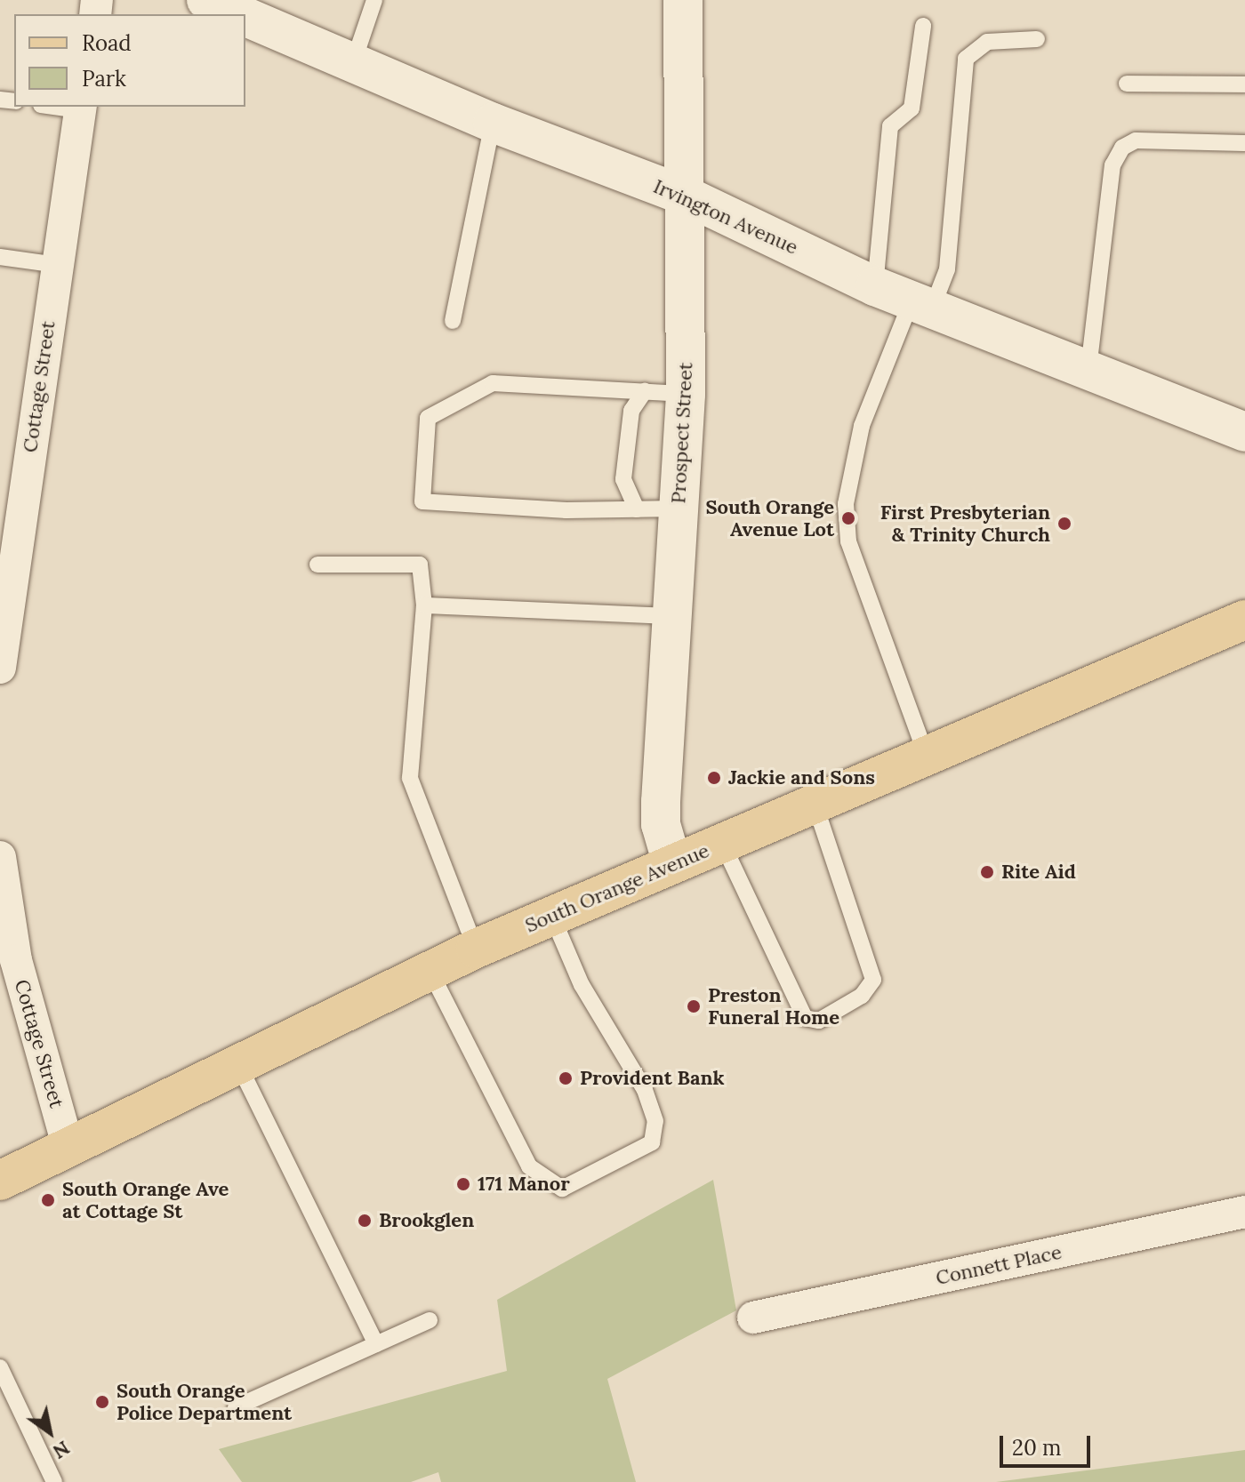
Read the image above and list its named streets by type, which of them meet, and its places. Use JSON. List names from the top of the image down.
{
  "streets": {
    "main road": ["Irvington Avenue", "Prospect Street", "South Orange Avenue"],
    "street": ["Cottage Street", "Connett Place"]
  },
  "crossings": [
    ["Irvington Avenue", "Prospect Street"],
    ["Cottage Street", "South Orange Avenue"],
    ["Prospect Street", "South Orange Avenue"]
  ],
  "places": [
    "South Orange Avenue Lot",
    "First Presbyterian & Trinity Church",
    "Jackie and Sons",
    "Rite Aid",
    "Preston Funeral Home",
    "Provident Bank",
    "171 Manor",
    "South Orange Ave at Cottage St",
    "Brookglen",
    "South Orange Police Department"
  ],
  "legend": ["Road", "Park"],
  "scale_bar": "20 m",
  "north": "bottom right"
}
